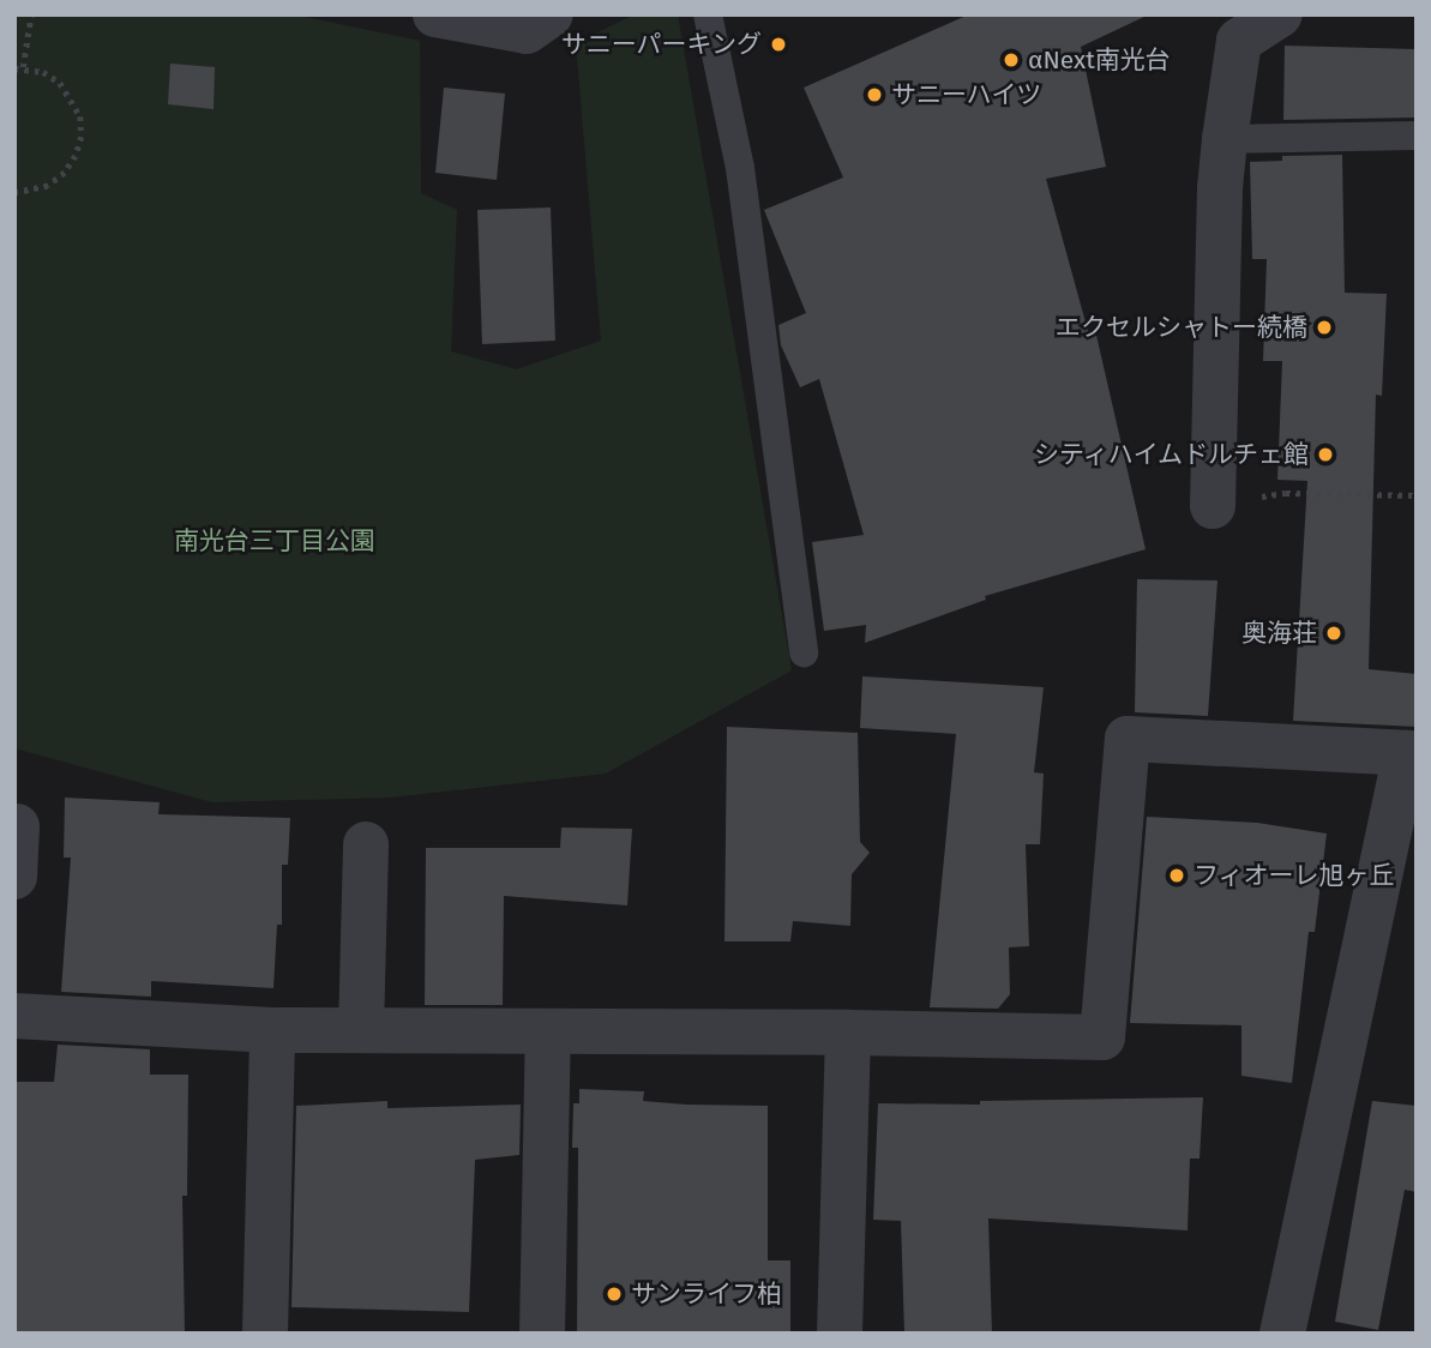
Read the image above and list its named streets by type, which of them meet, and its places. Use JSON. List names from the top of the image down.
{
  "parks": ["南光台三丁目公園"],
  "places": [
    "サニーパーキング",
    "αNext南光台",
    "サニーハイツ",
    "エクセルシャトー続橋",
    "シティハイムドルチェ館",
    "奥海荘",
    "フィオーレ旭ヶ丘",
    "サンライフ柏"
  ]
}
